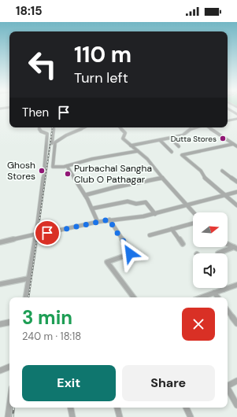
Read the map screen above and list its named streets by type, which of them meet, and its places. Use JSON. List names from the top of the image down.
{
  "places": ["Dutta Stores", "Ghosh Stores", "Purbachal Sangha Club O Pathagar"],
  "north": "right",
  "page": {
    "status": "18:15",
    "turn": ["110 m", "Turn left"],
    "then": "Then",
    "heading": ["3 min", "240 m · 18:18"],
    "buttons": ["Exit", "Share"]
  }
}
